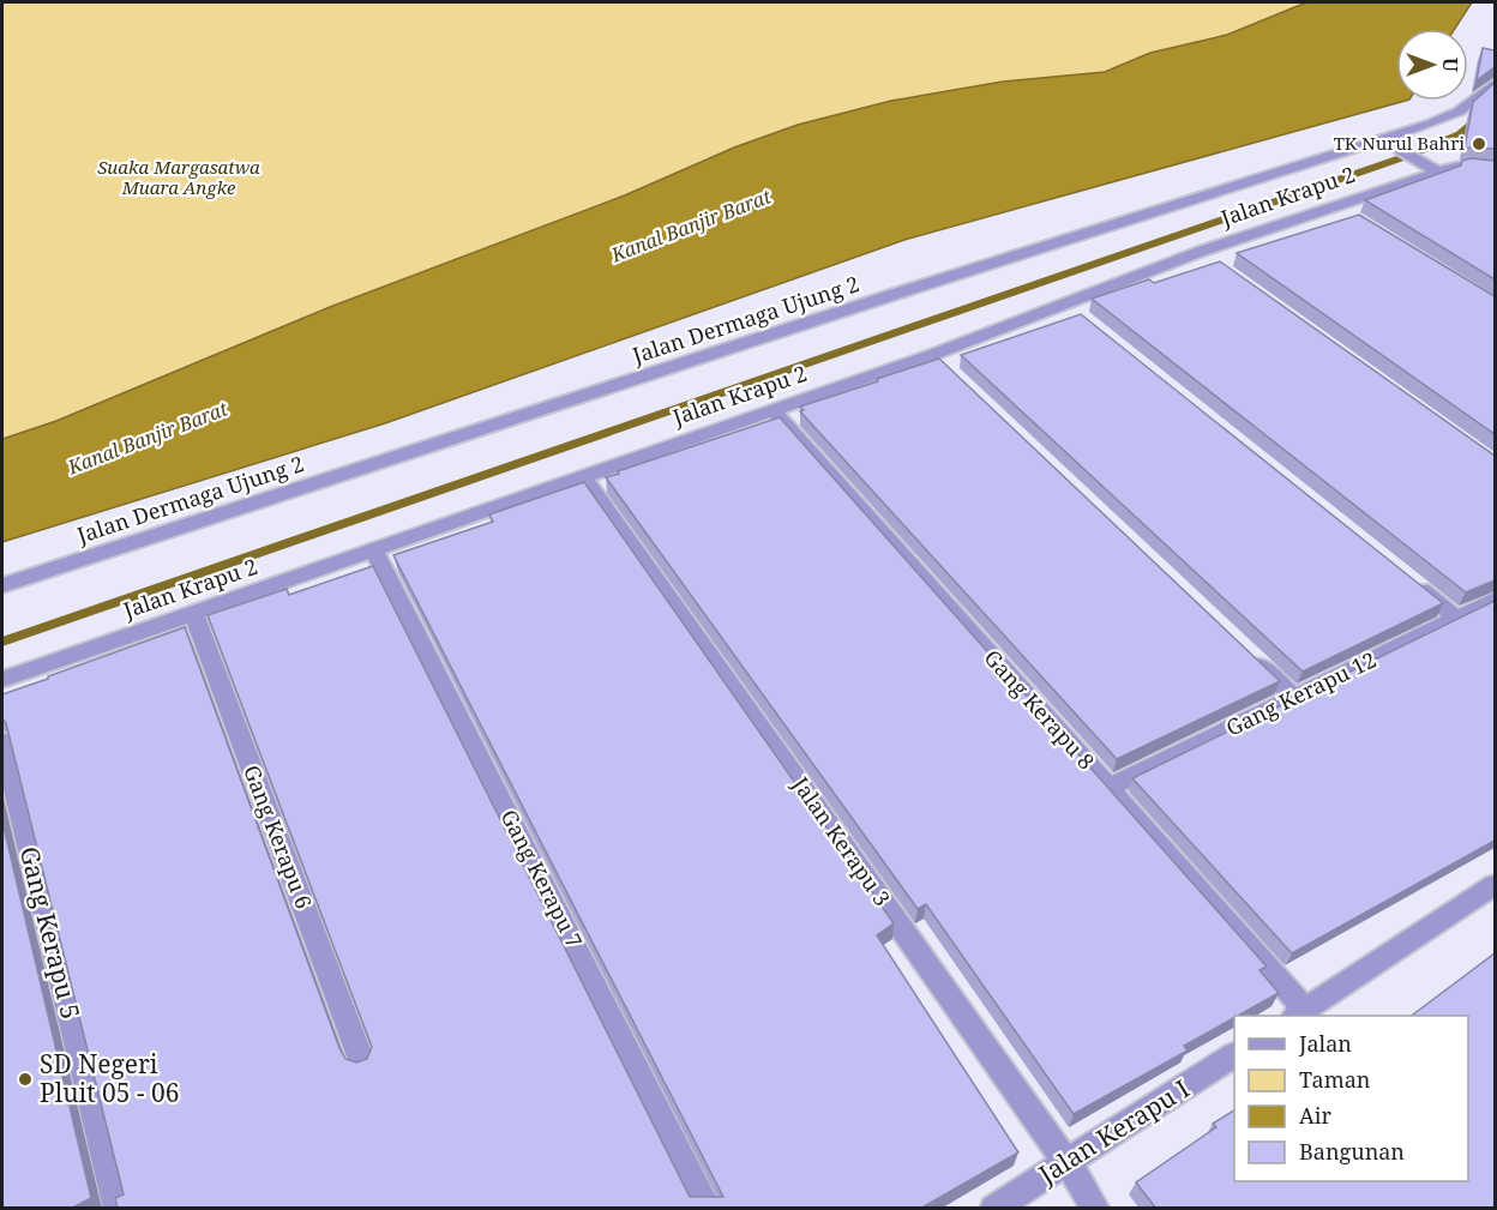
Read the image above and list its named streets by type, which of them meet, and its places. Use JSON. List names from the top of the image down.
{
  "streets": {
    "street": [
      "Jalan Krapu 2",
      "Jalan Dermaga Ujung 2",
      "Gang Kerapu 12",
      "Gang Kerapu 8",
      "Gang Kerapu 6",
      "Jalan Kerapu 3",
      "Gang Kerapu 7",
      "Gang Kerapu 5",
      "Jalan Kerapu I"
    ]
  },
  "crossings": [
    ["Jalan Krapu 2", "Gang Kerapu 8"],
    ["Jalan Krapu 2", "Gang Kerapu 6"],
    ["Jalan Krapu 2", "Jalan Kerapu 3"],
    ["Jalan Krapu 2", "Gang Kerapu 7"],
    ["Gang Kerapu 12", "Gang Kerapu 8"],
    ["Jalan Kerapu 3", "Jalan Kerapu I"]
  ],
  "water": ["Kanal Banjir Barat"],
  "parks": ["Suaka Margasatwa Muara Angke"],
  "places": ["TK Nurul Bahri", "SD Negeri Pluit 05 - 06"],
  "legend": [
    "Jalan",
    "Taman",
    "Air",
    "Bangunan"
  ],
  "north": "right"
}
